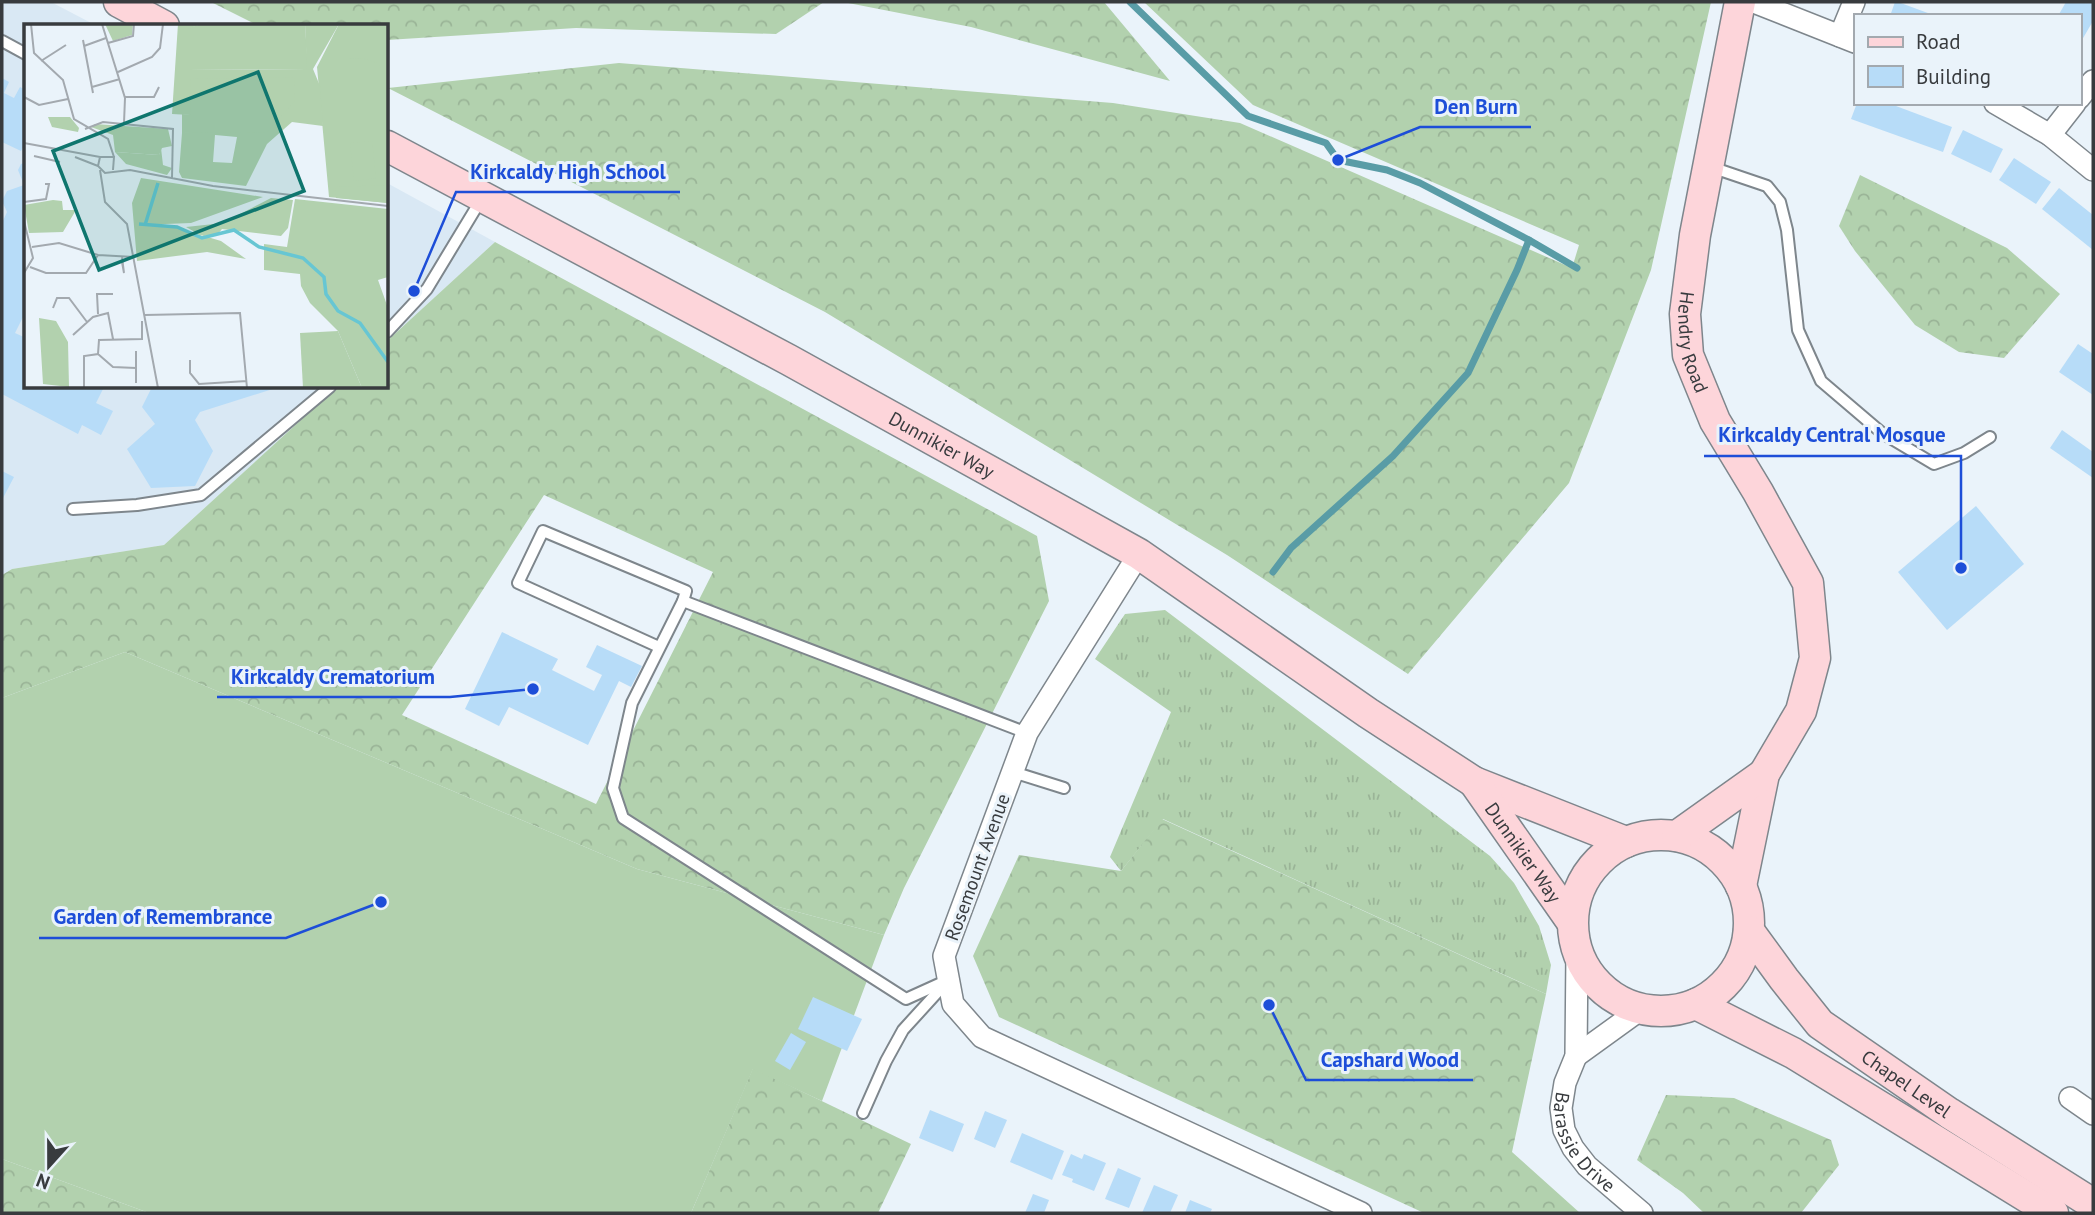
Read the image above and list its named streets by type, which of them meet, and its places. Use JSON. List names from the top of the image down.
{
  "streets": {
    "main road": ["Hendry Road", "Dunnikier Way", "Chapel Level"],
    "street": ["Rosemount Avenue", "Barassie Drive"]
  },
  "crossings": [
    ["Hendry Road", "Dunnikier Way"],
    ["Hendry Road", "Chapel Level"],
    ["Dunnikier Way", "Rosemount Avenue"],
    ["Dunnikier Way", "Chapel Level"]
  ],
  "places": [
    "Den Burn",
    "Kirkcaldy High School",
    "Kirkcaldy Central Mosque",
    "Kirkcaldy Crematorium",
    "Garden of Remembrance",
    "Capshard Wood"
  ],
  "legend": ["Road", "Building"],
  "north": "bottom"
}
